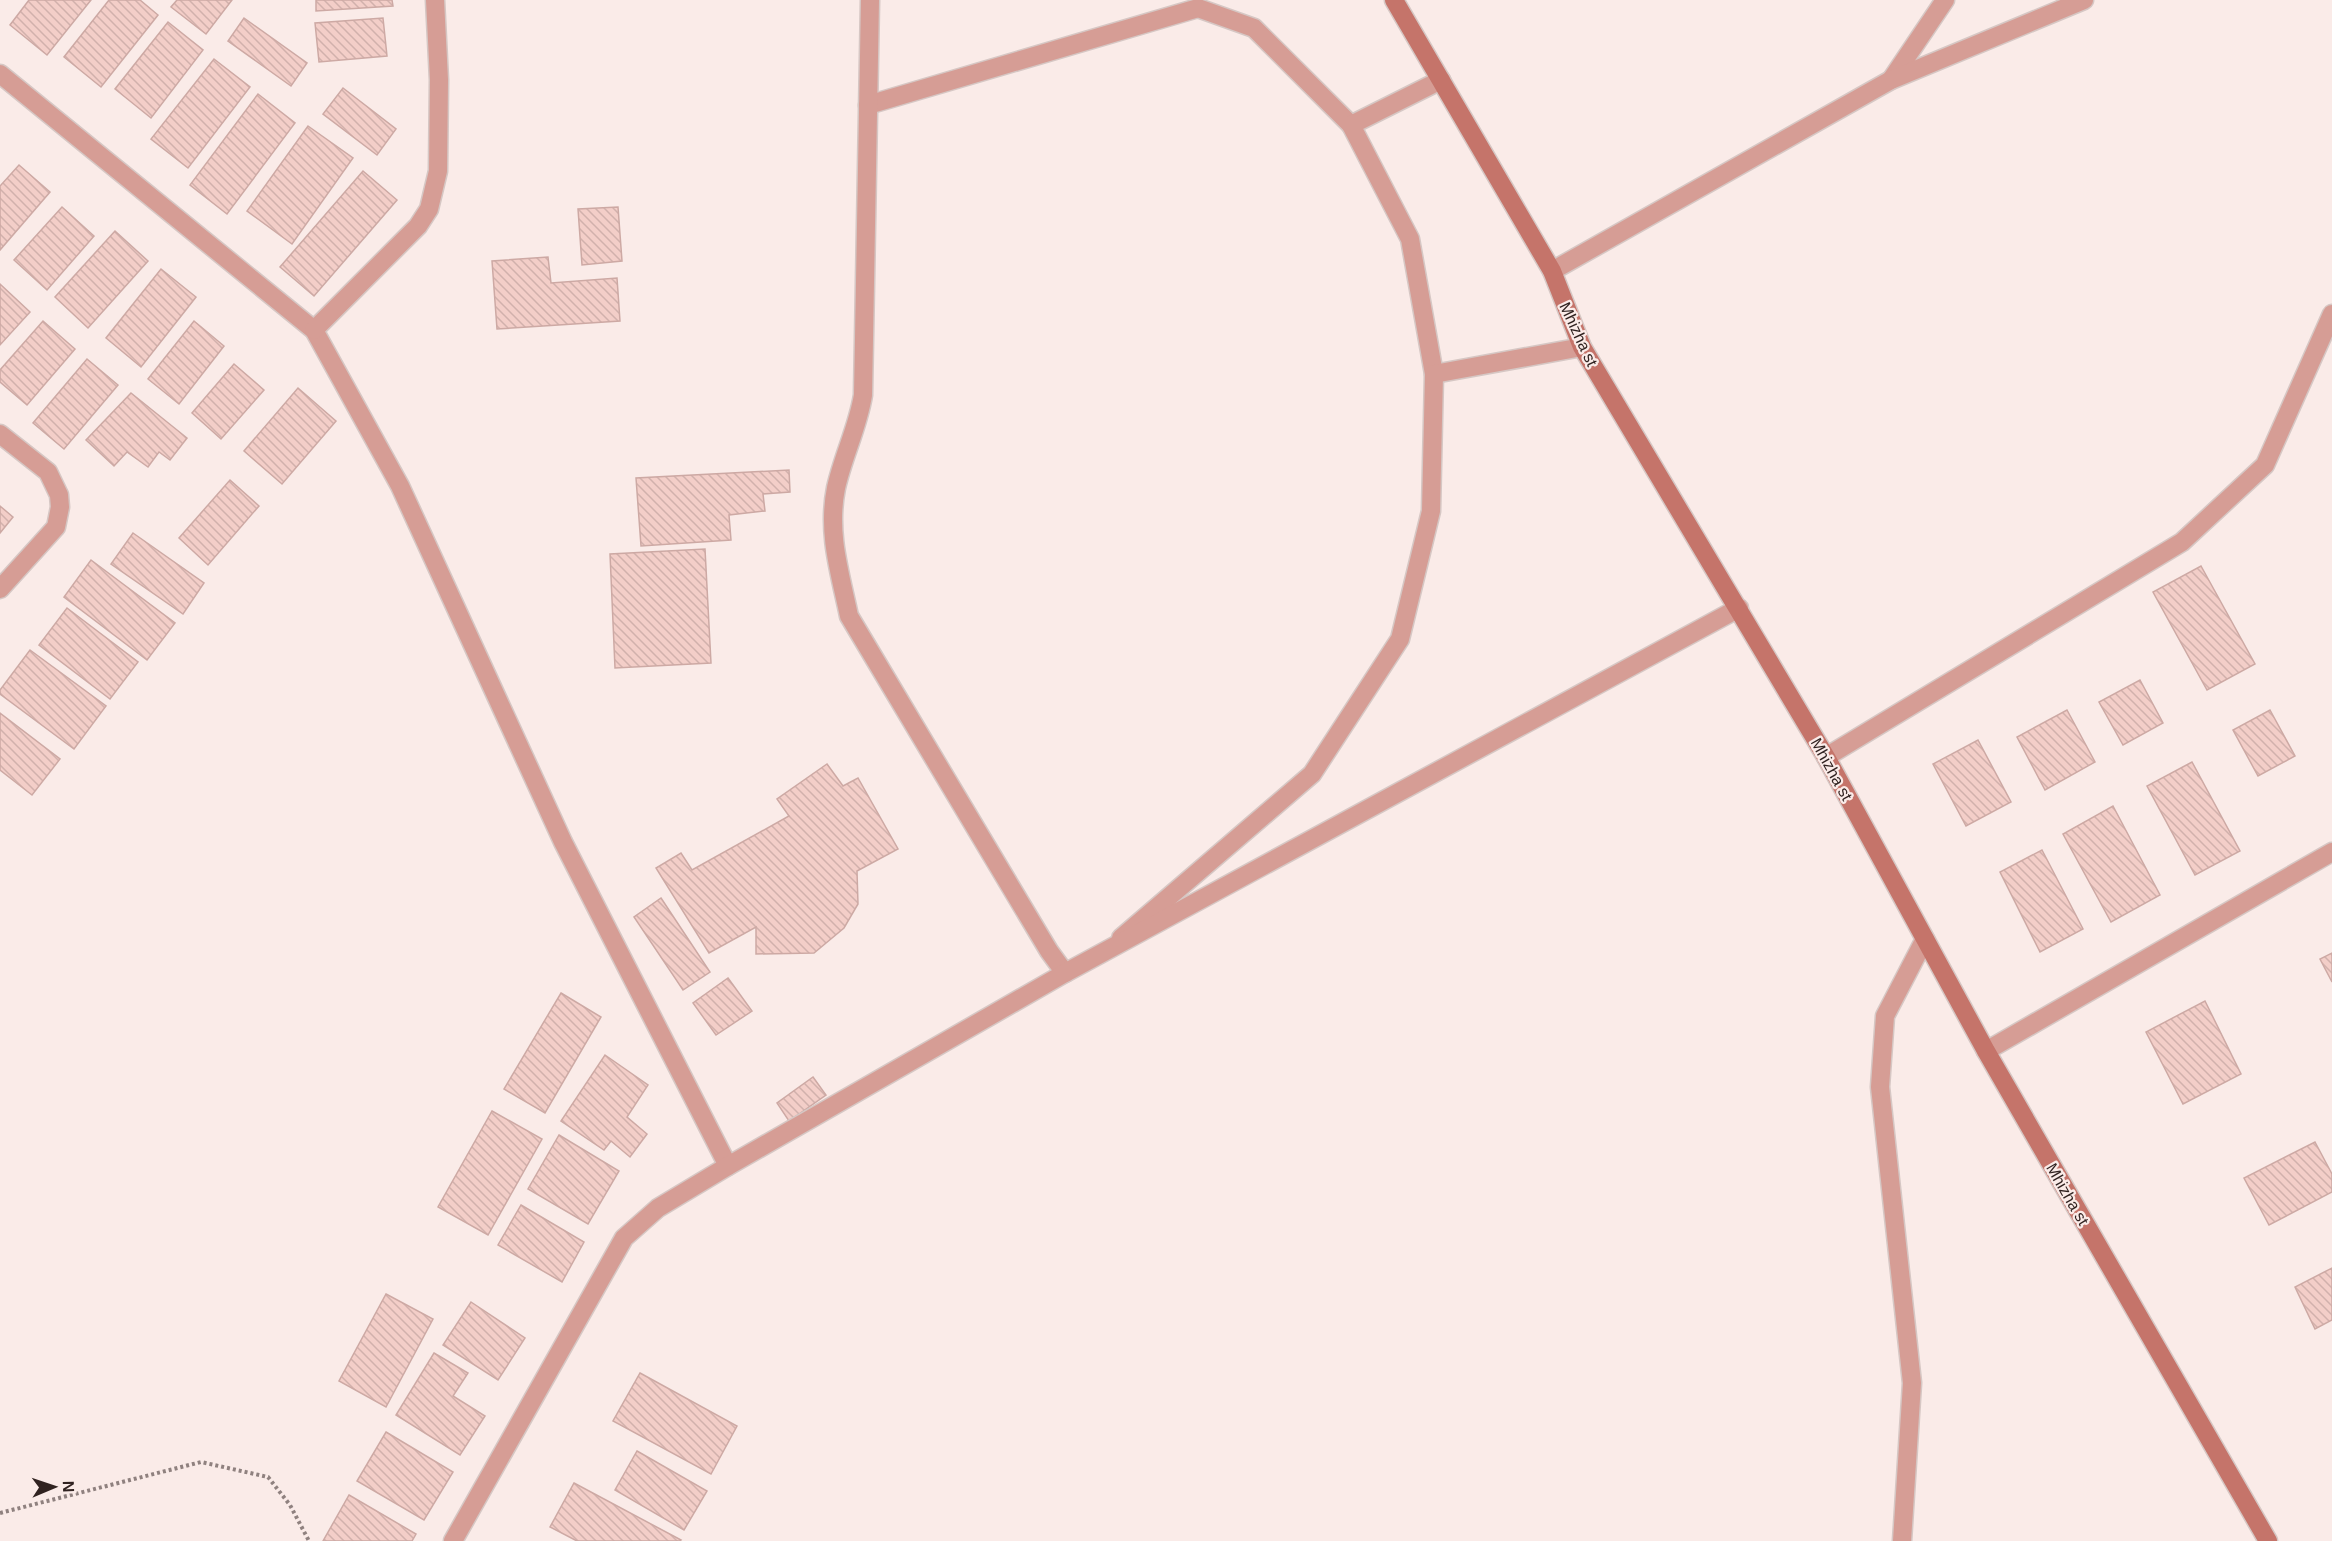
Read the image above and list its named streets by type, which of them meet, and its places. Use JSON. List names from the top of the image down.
{
  "streets": {
    "street": ["Mhizha st"]
  },
  "north": "right"
}
